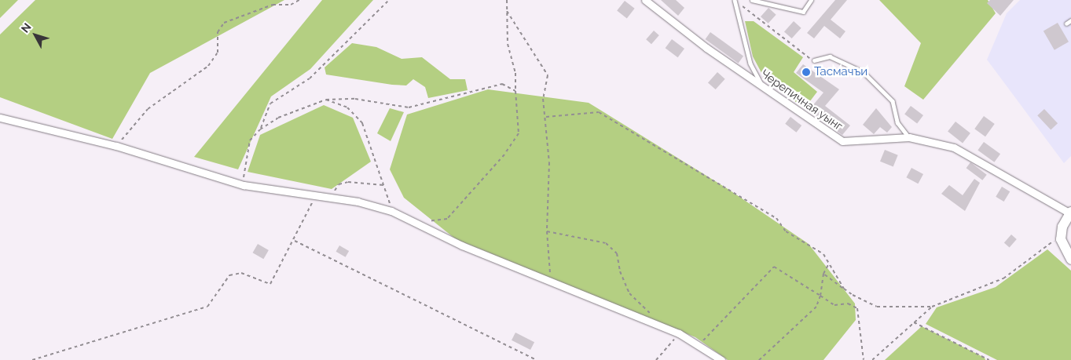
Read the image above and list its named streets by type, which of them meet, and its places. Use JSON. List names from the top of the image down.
{
  "streets": {
    "street": ["Черепичная уынг"]
  },
  "places": ["Тасмачъи"],
  "north": "top left"
}
